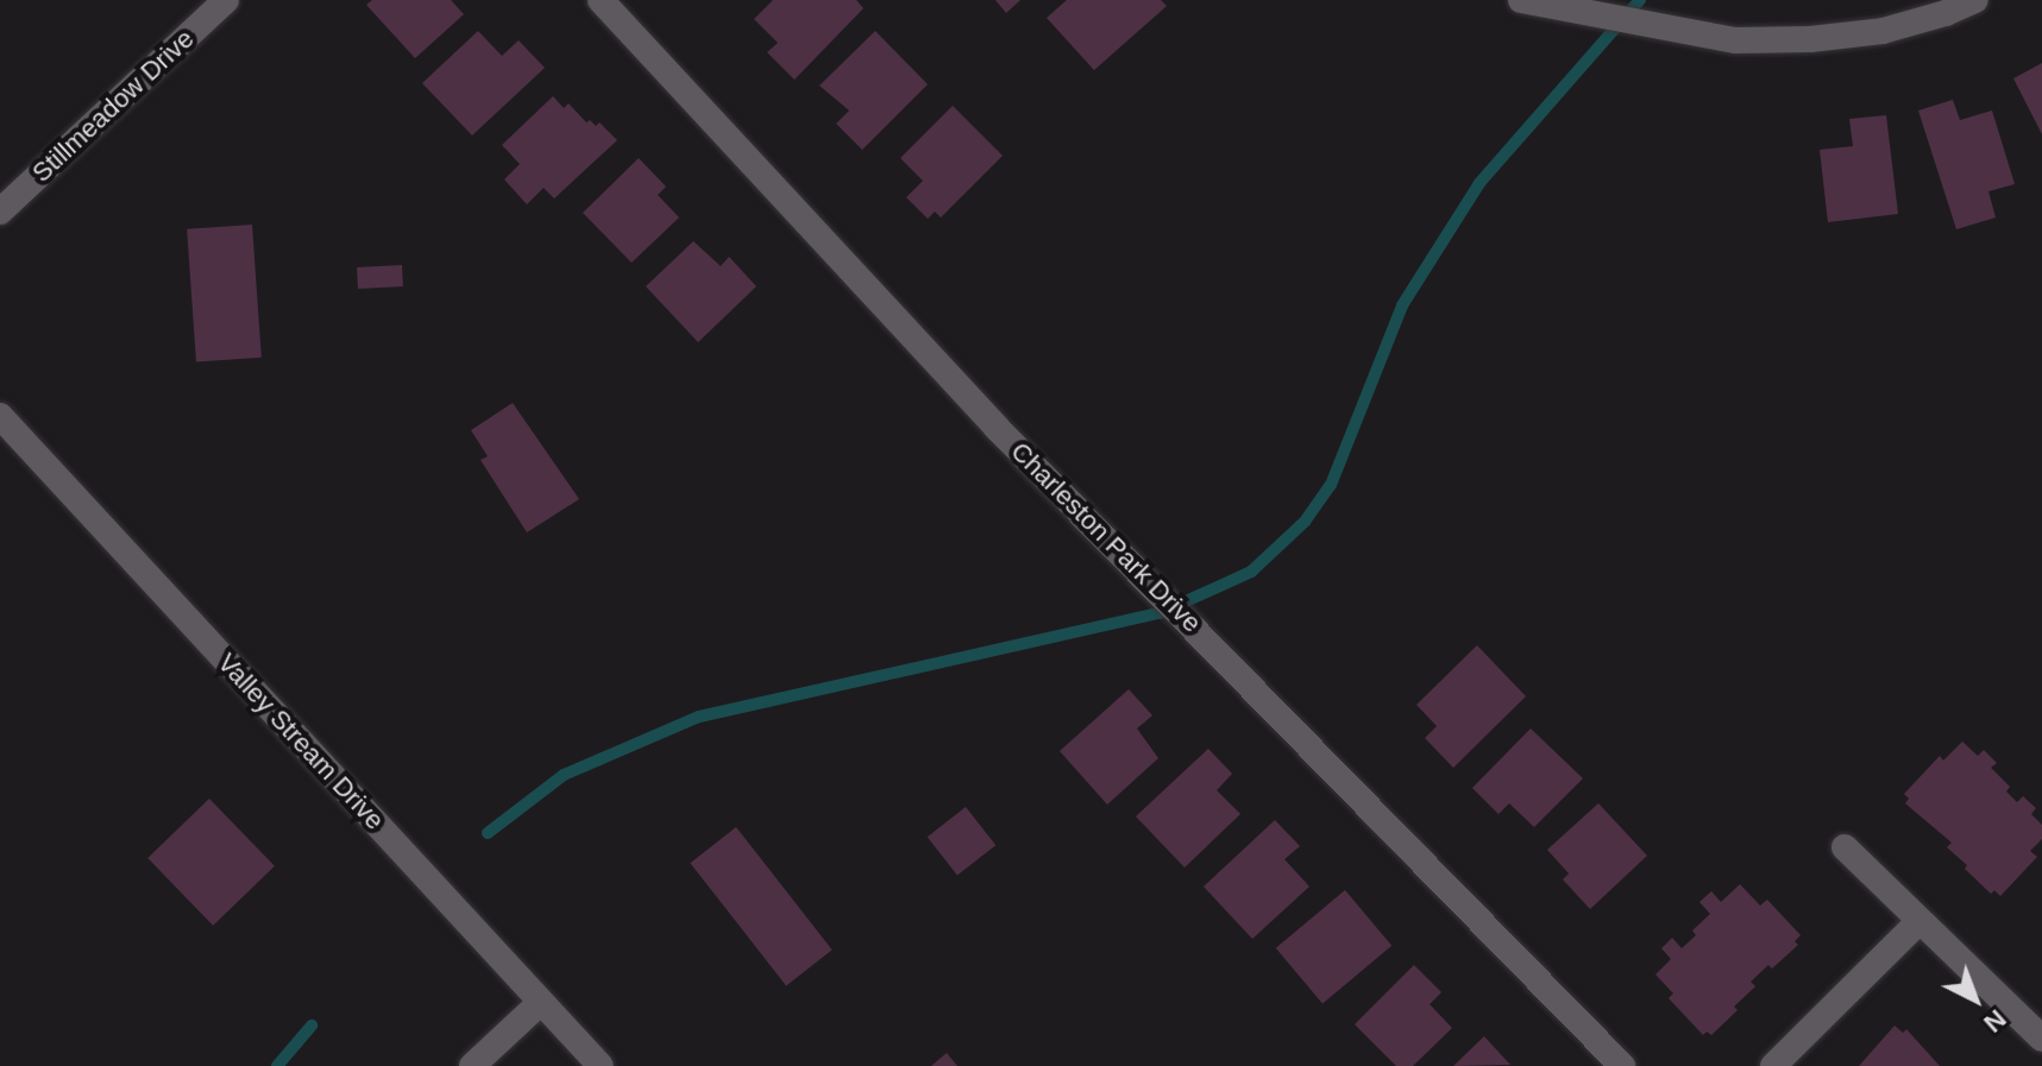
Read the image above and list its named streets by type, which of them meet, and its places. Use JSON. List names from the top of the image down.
{
  "streets": {
    "street": ["Stillmeadow Drive", "Charleston Park Drive", "Valley Stream Drive"]
  },
  "north": "bottom right"
}
